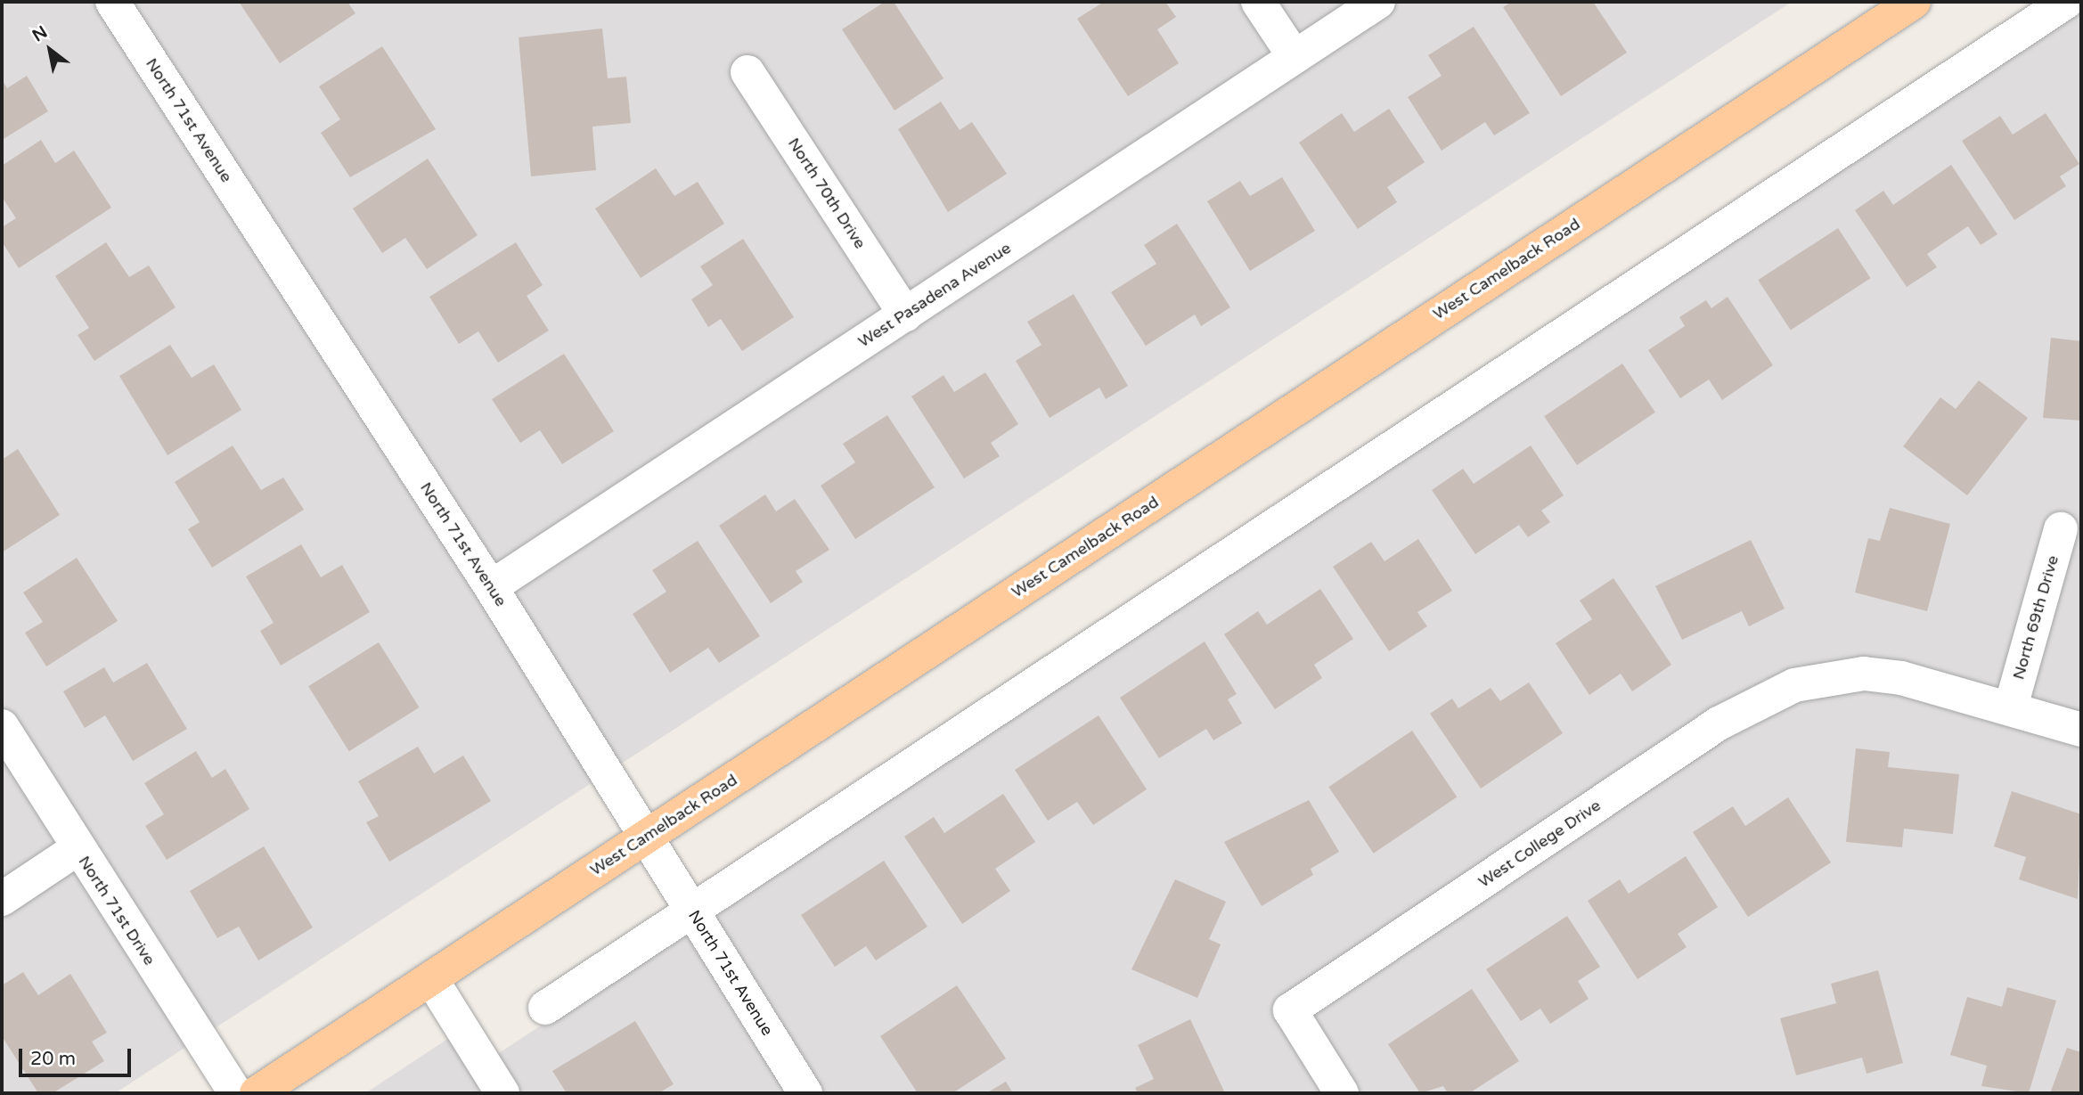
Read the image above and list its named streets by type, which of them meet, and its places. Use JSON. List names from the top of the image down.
{
  "streets": {
    "main road": ["West Camelback Road"],
    "street": [
      "North 71st Avenue",
      "North 70th Drive",
      "West Pasadena Avenue",
      "North 69th Drive",
      "West College Drive",
      "North 71st Drive"
    ]
  },
  "crossings": [
    ["North 71st Avenue", "West Camelback Road"],
    ["North 71st Avenue", "West Pasadena Avenue"],
    ["North 70th Drive", "West Pasadena Avenue"],
    ["North 69th Drive", "West College Drive"]
  ],
  "scale_bar": "20 m",
  "north": "top left"
}
